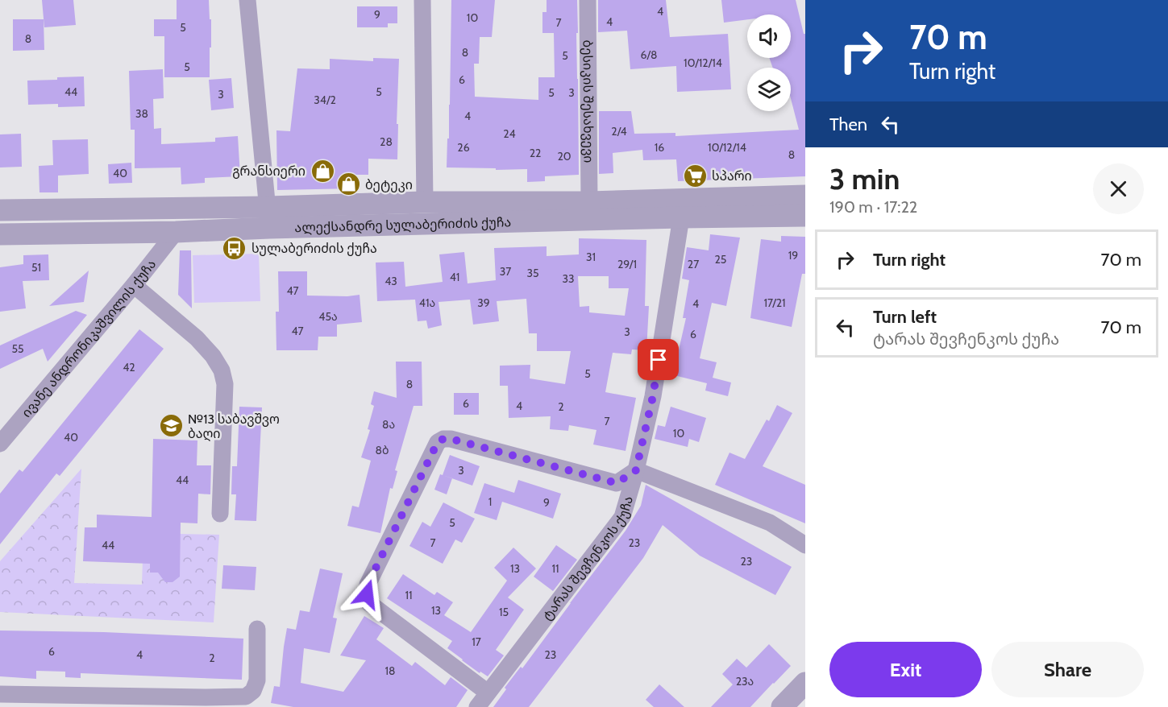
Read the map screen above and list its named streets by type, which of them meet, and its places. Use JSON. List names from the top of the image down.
{
  "streets": {
    "street": [
      "ბესიკის შესახვევი",
      "ალექსანდრე სულაბერიძის ქუჩა",
      "ივანე ანდრონიკაშვილის ქუჩა",
      "ტარას შევჩენკოს ქუჩა"
    ]
  },
  "crossings": [
    ["ბესიკის შესახვევი", "ალექსანდრე სულაბერიძის ქუჩა"],
    ["ალექსანდრე სულაბერიძის ქუჩა", "ივანე ანდრონიკაშვილის ქუჩა"],
    ["ალექსანდრე სულაბერიძის ქუჩა", "ტარას შევჩენკოს ქუჩა"]
  ],
  "places": {
    "shop": ["გრანსიერი", "ბეტეკი"],
    "supermarket": ["სპარი"],
    "bus stop": ["სულაბერიძის ქუჩა"],
    "school or university": ["№13 საბავშვო ბაღი"]
  },
  "house_numbers": [
    "4",
    "9",
    "10",
    "4",
    "7",
    "5",
    "8",
    "8",
    "6/8",
    "5",
    "10/12/14",
    "5",
    "6",
    "44",
    "5",
    "5",
    "3",
    "3",
    "34/2",
    "38",
    "4",
    "2/4",
    "24",
    "28",
    "26",
    "16",
    "10/12/14",
    "22",
    "8",
    "20",
    "40",
    "19",
    "31",
    "25",
    "29/1",
    "27",
    "51",
    "37",
    "35",
    "41",
    "33",
    "43",
    "47",
    "41ა",
    "39",
    "17/21",
    "4",
    "45ა",
    "47",
    "3",
    "6",
    "55",
    "42",
    "5",
    "8",
    "6",
    "4",
    "2",
    "7",
    "8ა",
    "10",
    "40",
    "8ბ",
    "3",
    "44",
    "1",
    "9",
    "5",
    "7",
    "23",
    "44",
    "23",
    "13",
    "11",
    "11",
    "13",
    "15",
    "17",
    "6",
    "4",
    "23",
    "2",
    "18",
    "23ა"
  ],
  "page": {
    "turn": ["70 m", "Turn right"],
    "then": "Then",
    "heading": ["3 min", "190 m · 17:22"],
    "list": [
      {
        "name": "Turn right",
        "value": "70 m"
      },
      {
        "name": "Turn left",
        "note": "ტარას შევჩენკოს ქუჩა",
        "value": "70 m"
      }
    ],
    "buttons": ["Exit", "Share"]
  }
}
